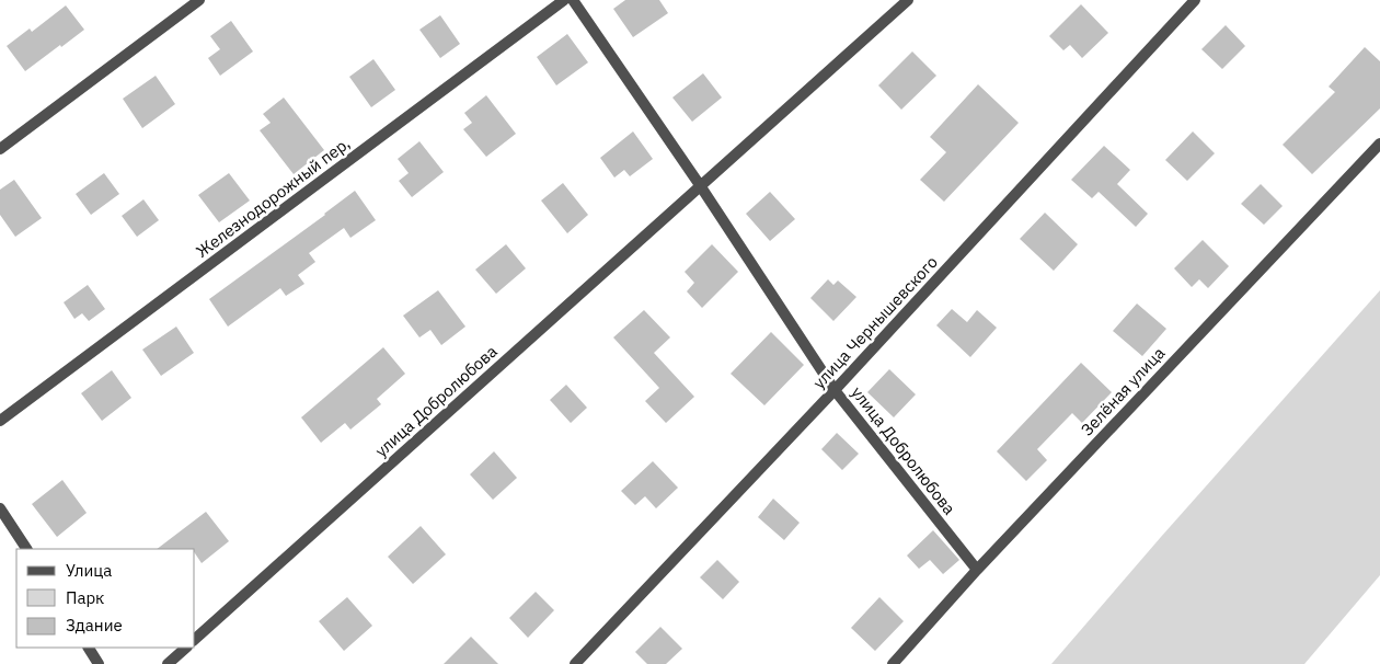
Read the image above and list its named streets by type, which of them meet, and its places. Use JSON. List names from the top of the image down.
{
  "streets": {
    "street": [
      "Железнодорожный пер,",
      "улица Чернышевского",
      "Зелёная улица",
      "улица Добролюбова"
    ]
  },
  "crossings": [
    ["улица Чернышевского", "улица Добролюбова"],
    ["Зелёная улица", "улица Добролюбова"]
  ],
  "legend": ["Улица", "Парк", "Здание"]
}
